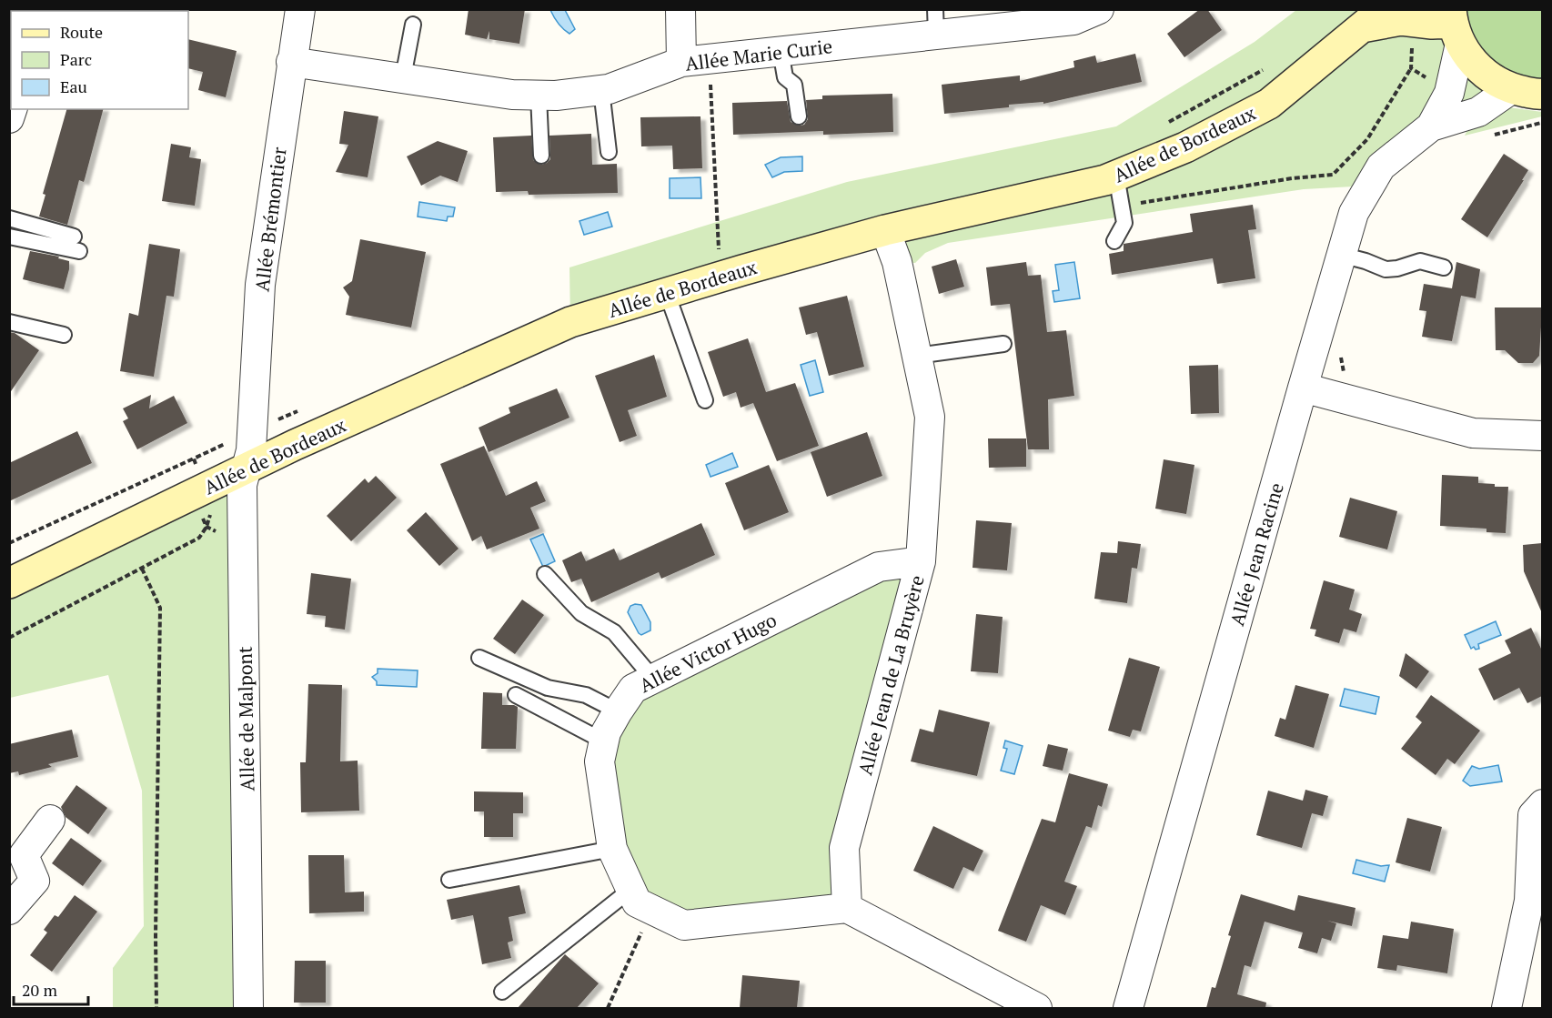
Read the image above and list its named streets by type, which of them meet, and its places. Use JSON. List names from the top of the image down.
{
  "streets": {
    "main road": ["Allée de Bordeaux"],
    "street": [
      "Allée Marie Curie",
      "Allée Brémontier",
      "Allée Jean Racine",
      "Allée Victor Hugo",
      "Allée Jean de La Bruyère",
      "Allée de Malpont"
    ]
  },
  "crossings": [
    ["Allée Marie Curie", "Allée Brémontier"],
    ["Allée de Bordeaux", "Allée Jean Racine"],
    ["Allée de Bordeaux", "Allée Jean de La Bruyère"],
    ["Allée de Bordeaux", "Allée de Malpont"],
    ["Allée Brémontier", "Allée de Malpont"],
    ["Allée Victor Hugo", "Allée Jean de La Bruyère"]
  ],
  "legend": ["Route", "Parc", "Eau"],
  "scale_bar": "20 m"
}
